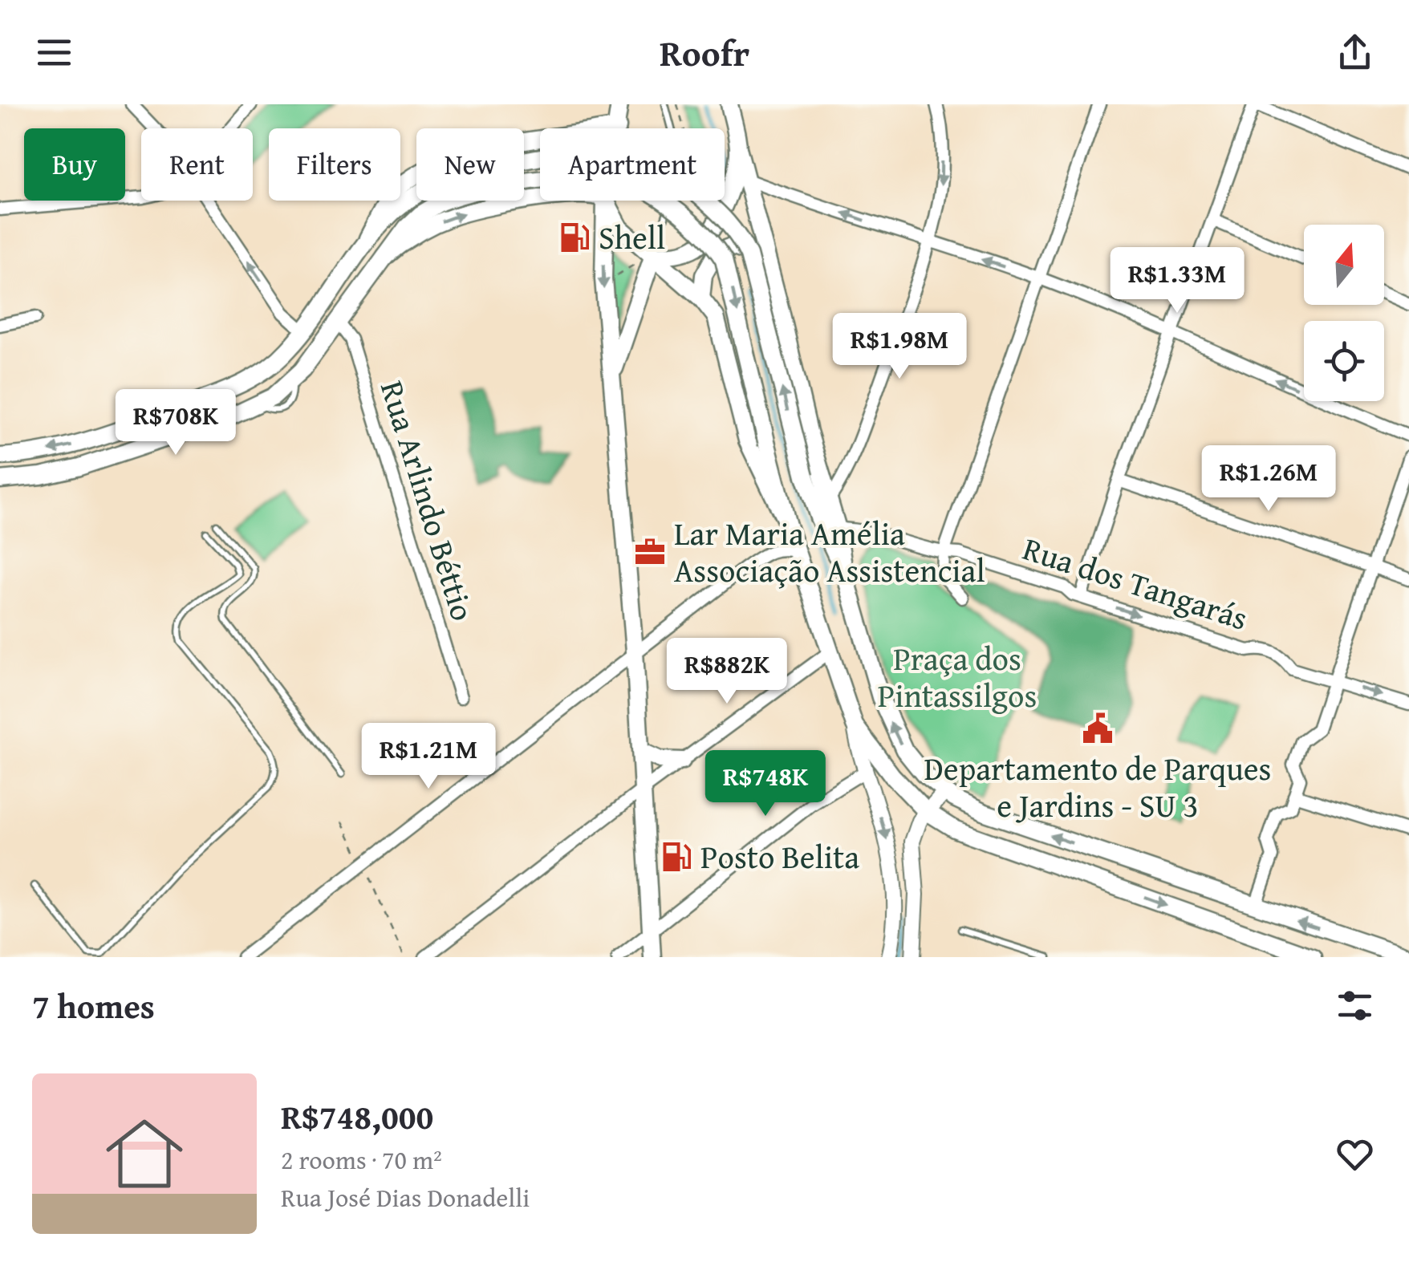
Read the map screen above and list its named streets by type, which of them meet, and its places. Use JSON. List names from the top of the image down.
{
  "streets": {
    "street": ["Rua Arlindo Béttio", "Rua dos Tangarás"]
  },
  "one_way": ["Rua dos Tangarás"],
  "parks": ["Praça dos Pintassilgos"],
  "places": {
    "fuel station": ["Shell", "Posto Belita"],
    "office": ["Lar Maria Amélia Associação Assistencial"],
    "public building": ["Departamento de Parques e Jardins - SU 3"]
  },
  "north": "top",
  "page": {
    "header": "Roofr",
    "chip": [
      "Buy",
      "Rent",
      "Filters",
      "New",
      "Apartment"
    ],
    "price": [
      "R$1.33M",
      "R$1.98M",
      "R$708K",
      "R$1.26M",
      "R$882K",
      "R$1.21M",
      "R$748K"
    ],
    "heading": "7 homes",
    "list": [
      {
        "name": "R$748,000",
        "note": "2 rooms · 70 m² · Rua José Dias Donadelli"
      }
    ]
  }
}
